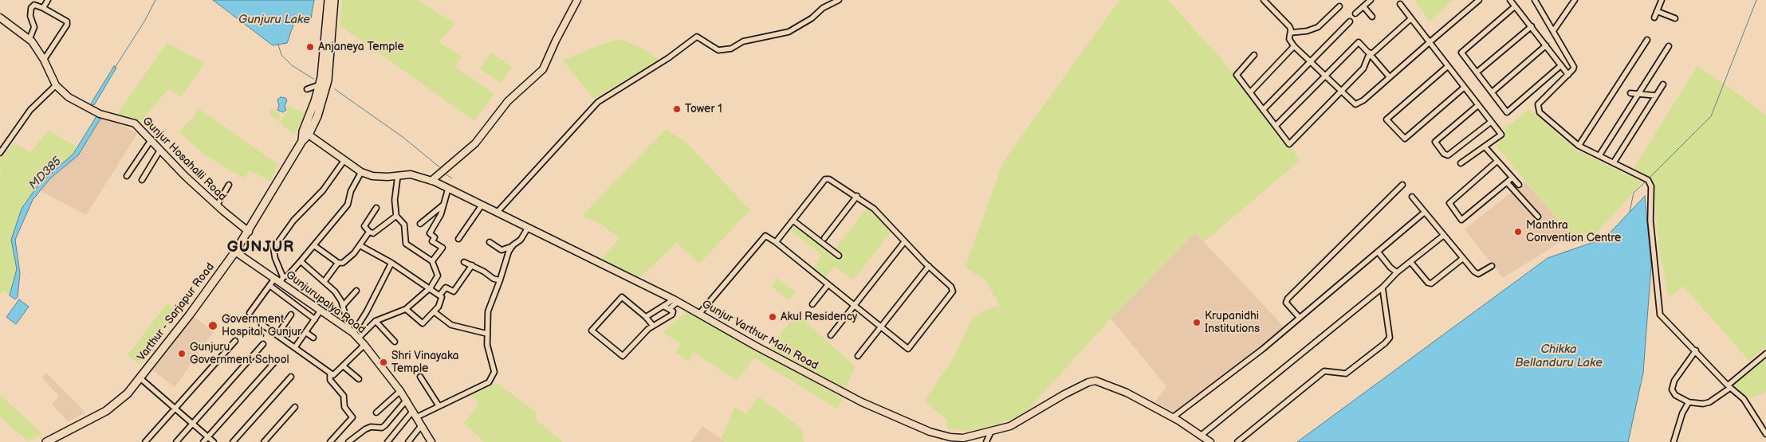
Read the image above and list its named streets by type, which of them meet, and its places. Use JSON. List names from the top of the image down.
{
  "streets": {
    "main road": [
      "Gunjur Hosahalli Road",
      "Gunjurupalya Road",
      "Varthur - Sarjapur Road",
      "Gunjur Varthur Main Road"
    ]
  },
  "crossings": [
    ["Gunjur Hosahalli Road", "Varthur - Sarjapur Road"],
    ["Gunjurupalya Road", "Varthur - Sarjapur Road"],
    ["Varthur - Sarjapur Road", "Gunjur Varthur Main Road"]
  ],
  "districts": ["GUNJUR"],
  "water": ["Gunjuru Lake", "MD385", "Chikka Bellanduru Lake"],
  "places": [
    "Anjaneya Temple",
    "Tower 1",
    "Manthra Convention Centre",
    "Akul Residency",
    "Krupanidhi Institutions",
    "Government Hospital, Gunjur",
    "Gunjuru Government School",
    "Shri Vinayaka Temple"
  ]
}
